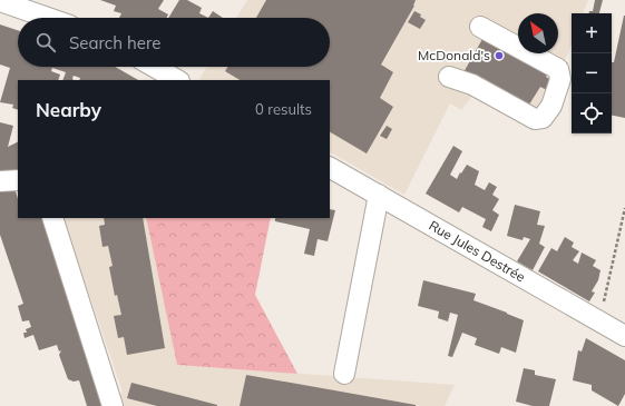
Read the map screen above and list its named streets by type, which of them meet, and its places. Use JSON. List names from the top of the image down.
{
  "streets": {
    "street": ["Rue Jules Destrée"]
  },
  "places": ["McDonald's"],
  "north": "top left",
  "page": {
    "map_buttons": ["+", "−"],
    "search": "Search here",
    "heading": ["Nearby", "0 results"]
  }
}
